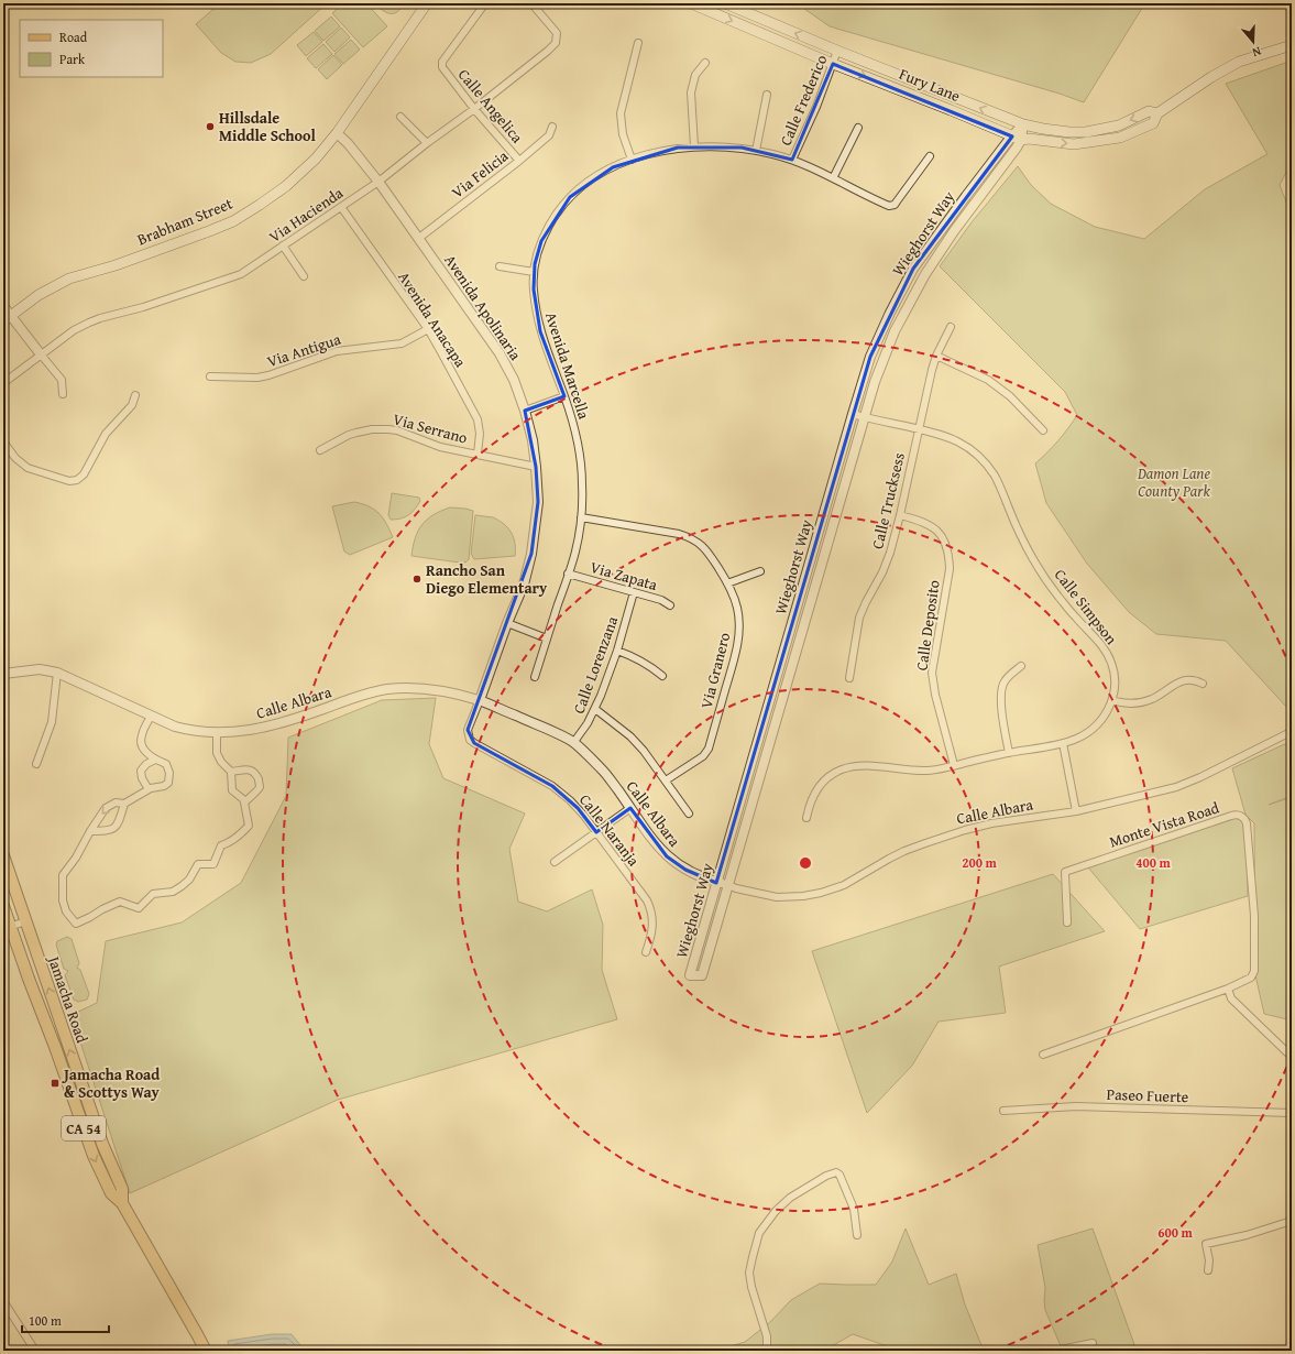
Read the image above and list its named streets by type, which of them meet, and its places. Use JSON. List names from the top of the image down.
{
  "streets": {
    "main road": [
      "Fury Lane",
      "Brabham Street",
      "Jamacha Road",
      "CA 54"
    ],
    "street": [
      "Calle Frederico",
      "Calle Angelica",
      "Via Felicia",
      "Via Hacienda",
      "Wieghorst Way",
      "Avenida Apolinaria",
      "Avenida Anacapa",
      "Via Antigua",
      "Avenida Marcella",
      "Via Serrano",
      "Calle Trucksess",
      "Via Zapata",
      "Calle Simpson",
      "Calle Deposito",
      "Calle Lorenzana",
      "Via Granero",
      "Calle Albara",
      "Monte Vista Road",
      "Calle Naranja",
      "Paseo Fuerte"
    ]
  },
  "crossings": [
    ["Fury Lane", "Calle Frederico"],
    ["Fury Lane", "Wieghorst Way"],
    ["Calle Frederico", "Avenida Marcella"],
    ["Calle Angelica", "Via Felicia"],
    ["Calle Angelica", "Via Hacienda"],
    ["Via Felicia", "Avenida Apolinaria"],
    ["Via Hacienda", "Avenida Apolinaria"],
    ["Via Hacienda", "Avenida Anacapa"],
    ["Brabham Street", "Avenida Apolinaria"],
    ["Wieghorst Way", "Calle Simpson"],
    ["Wieghorst Way", "Calle Albara"],
    ["Avenida Apolinaria", "Via Serrano"],
    ["Avenida Apolinaria", "Calle Albara"],
    ["Avenida Apolinaria", "Calle Naranja"],
    ["Avenida Anacapa", "Via Antigua"],
    ["Avenida Anacapa", "Via Serrano"],
    ["Avenida Marcella", "Via Zapata"],
    ["Avenida Marcella", "Via Granero"],
    ["Calle Trucksess", "Calle Simpson"],
    ["Calle Trucksess", "Calle Deposito"],
    ["Via Zapata", "Calle Lorenzana"],
    ["Calle Simpson", "Calle Deposito"],
    ["Calle Lorenzana", "Calle Albara"],
    ["Calle Albara", "Calle Naranja"]
  ],
  "parks": ["Damon Lane County Park"],
  "places": {
    "other": ["Hillsdale Middle School", "Rancho San Diego Elementary"],
    "transit": ["Jamacha Road & Scottys Way"]
  },
  "legend": ["Road", "Park"],
  "scale_bar": "100 m",
  "north": "bottom",
  "rings": ["200 m", "400 m", "600 m"]
}
